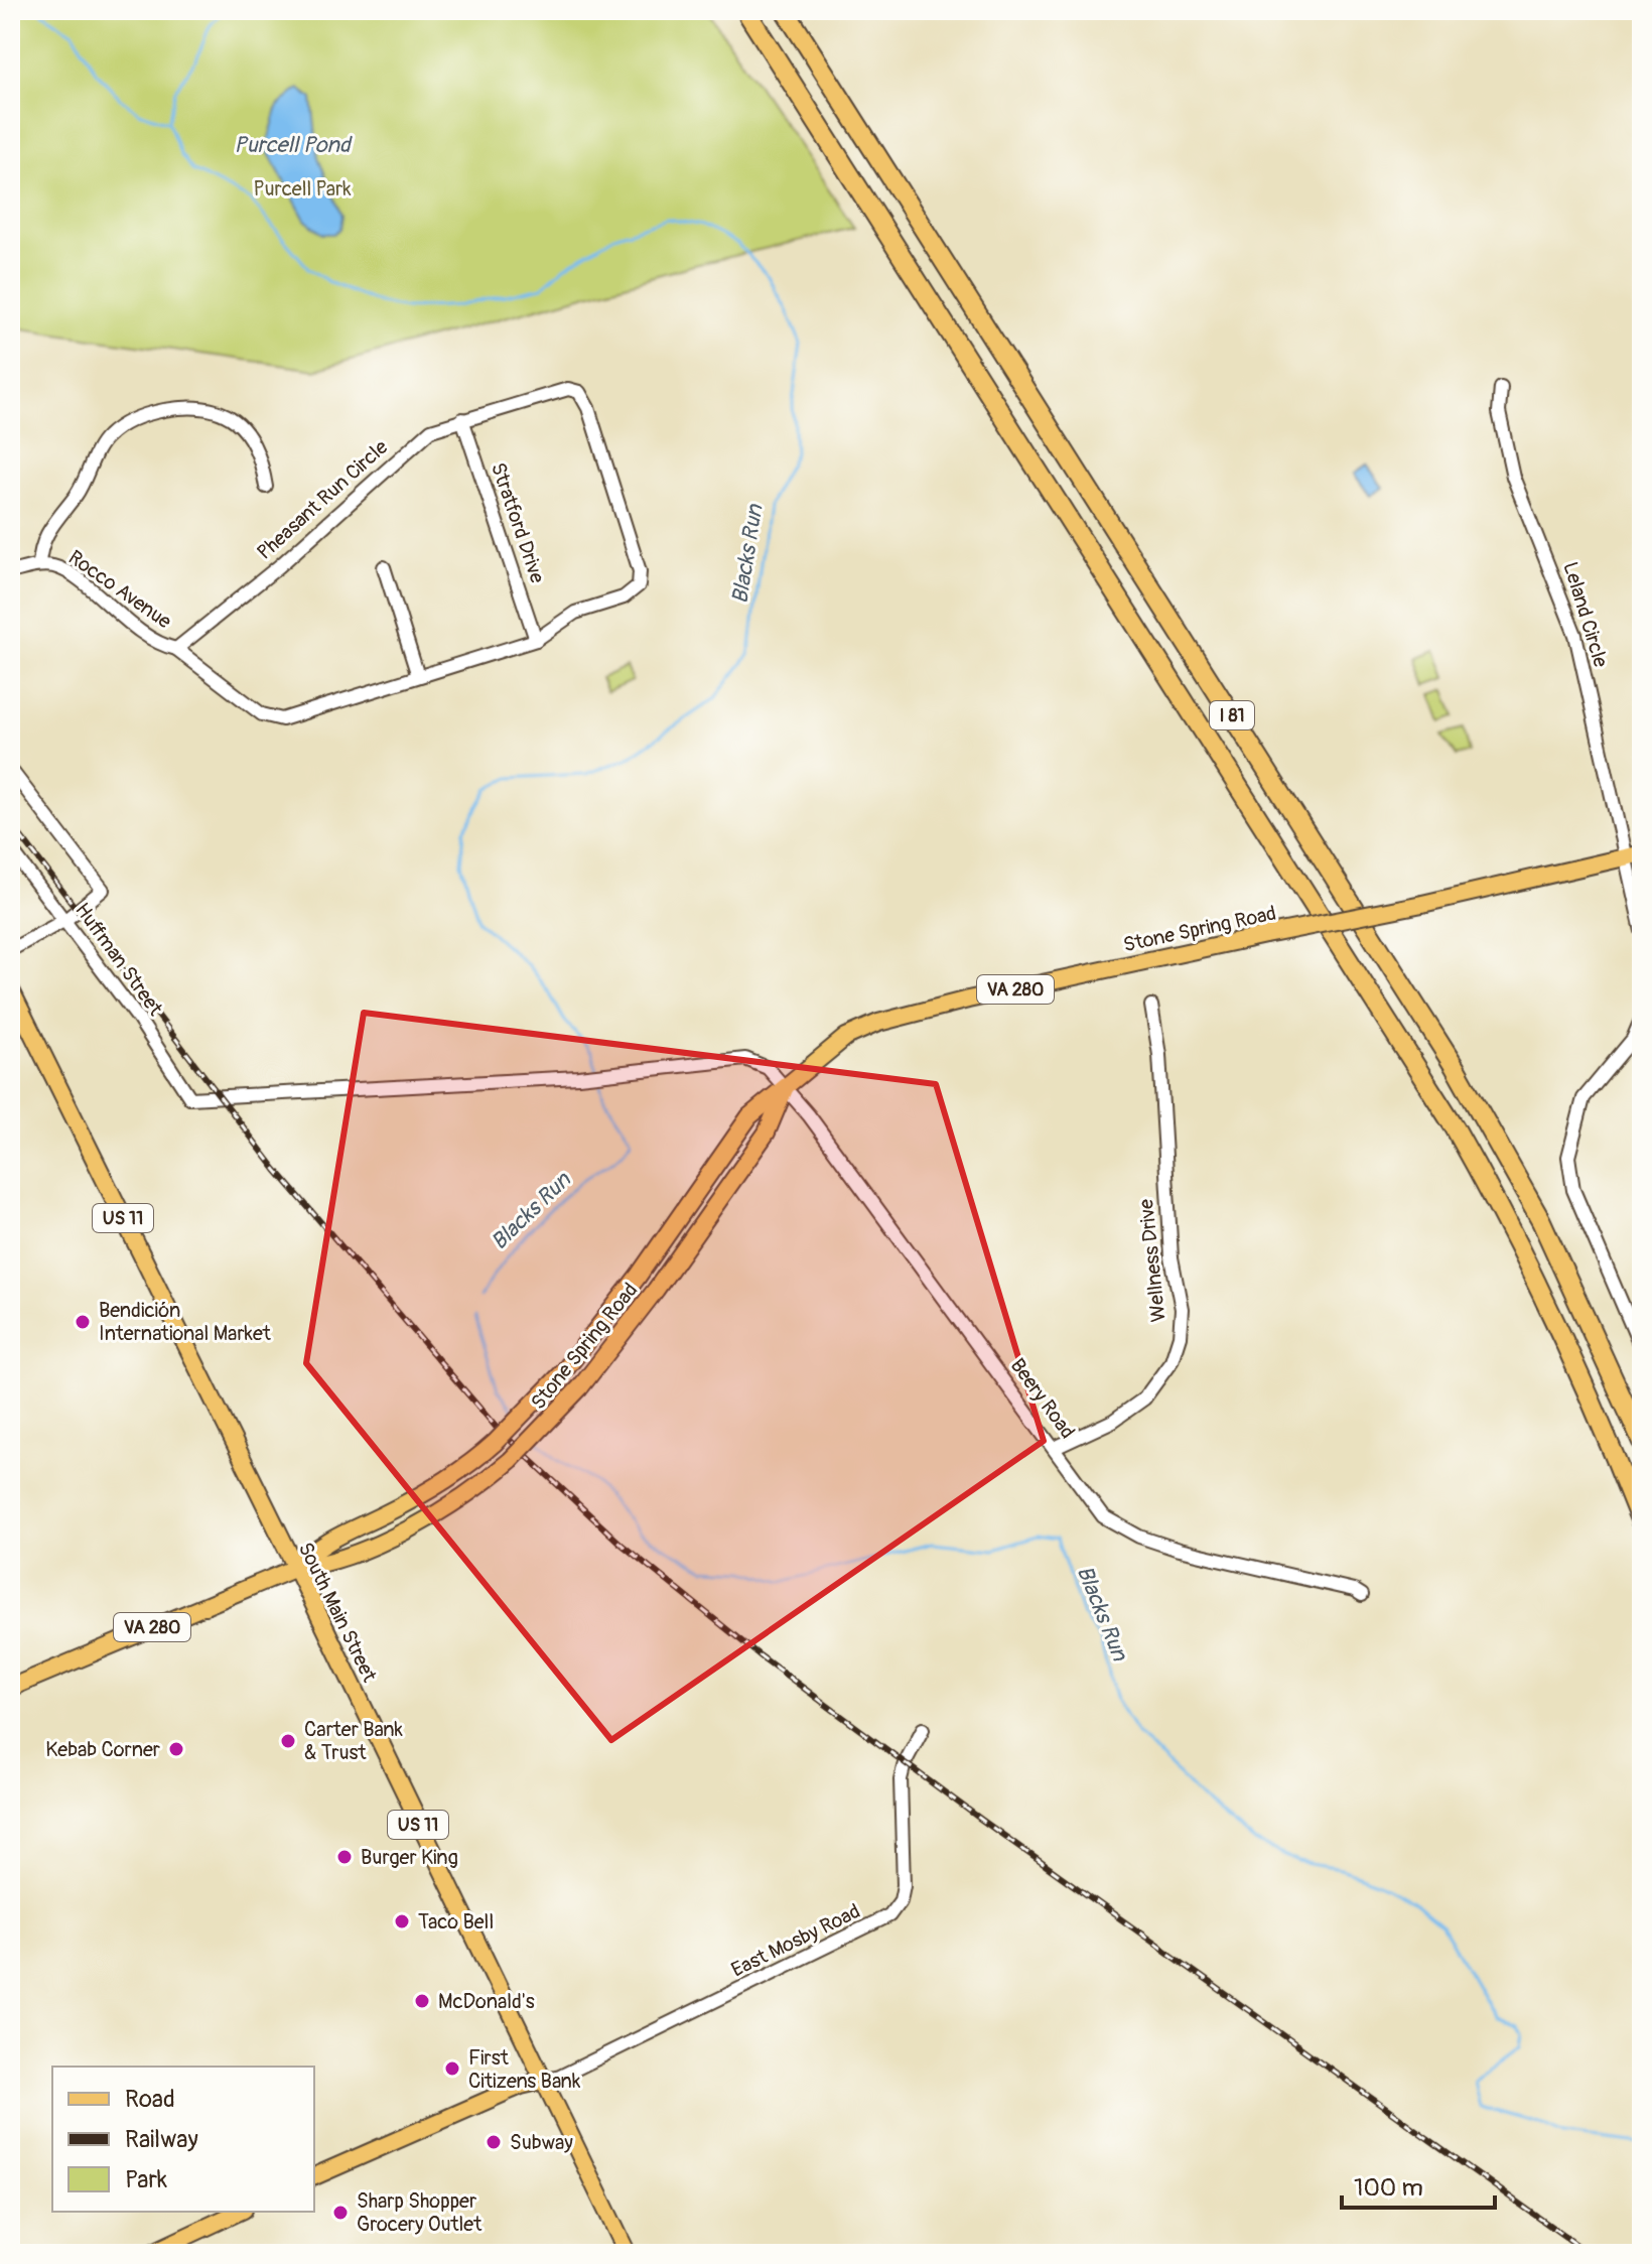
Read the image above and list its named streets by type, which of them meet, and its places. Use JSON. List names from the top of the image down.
{
  "streets": {
    "highway": ["I 81"],
    "main road": [
      "Stone Spring Road",
      "VA 280",
      "US 11",
      "South Main Street"
    ],
    "street": [
      "Pheasant Run Circle",
      "Stratford Drive",
      "Rocco Avenue",
      "Leland Circle",
      "Huffman Street",
      "Wellness Drive",
      "Beery Road",
      "East Mosby Road"
    ]
  },
  "crossings": [
    ["Pheasant Run Circle", "Stratford Drive"],
    ["Pheasant Run Circle", "Rocco Avenue"],
    ["Leland Circle", "Stone Spring Road"],
    ["Stone Spring Road", "Huffman Street"],
    ["Stone Spring Road", "Beery Road"],
    ["Stone Spring Road", "South Main Street"],
    ["Huffman Street", "Beery Road"],
    ["Wellness Drive", "Beery Road"],
    ["South Main Street", "East Mosby Road"]
  ],
  "water": ["Purcell Pond", "Blacks Run"],
  "parks": ["Purcell Park"],
  "places": [
    "Bendición International Market",
    "Carter Bank & Trust",
    "Kebab Corner",
    "Burger King",
    "Taco Bell",
    "McDonald's",
    "First Citizens Bank",
    "Subway",
    "Sharp Shopper Grocery Outlet"
  ],
  "legend": ["Road", "Railway", "Park"],
  "scale_bar": "100 m"
}
